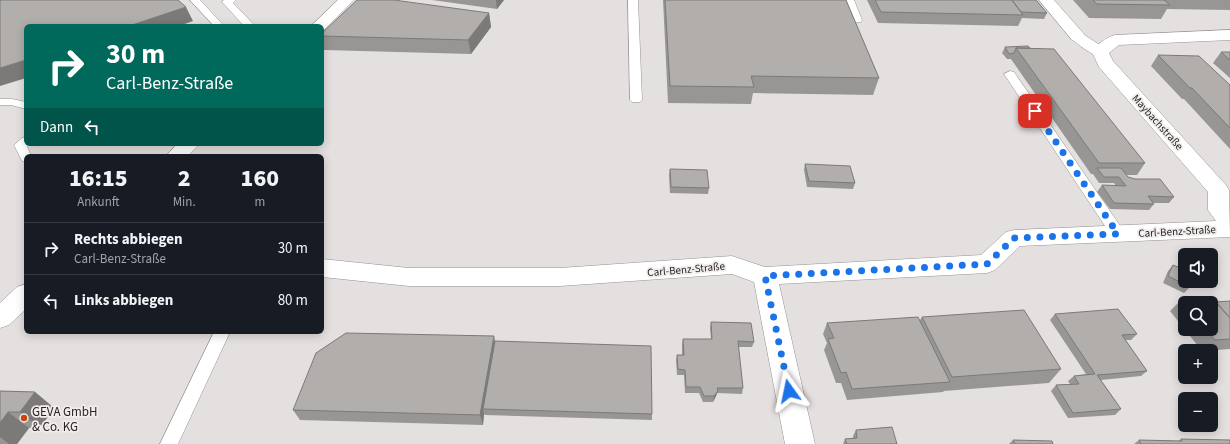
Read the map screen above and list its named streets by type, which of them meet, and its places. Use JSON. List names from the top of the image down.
{
  "streets": {
    "street": ["Maybachstraße", "Carl-Benz-Straße"]
  },
  "places": ["GEVA GmbH & Co. KG"],
  "page": {
    "turn": ["30 m", "Carl-Benz-Straße"],
    "then": "Dann",
    "eta": [
      "16:15",
      "Ankunft",
      "2",
      "Min.",
      "160",
      "m"
    ],
    "list": [
      {
        "name": "Rechts abbiegen",
        "note": "Carl-Benz-Straße",
        "value": "30 m"
      },
      {
        "name": "Links abbiegen",
        "value": "80 m"
      }
    ],
    "map_buttons": ["+", "−"]
  }
}
